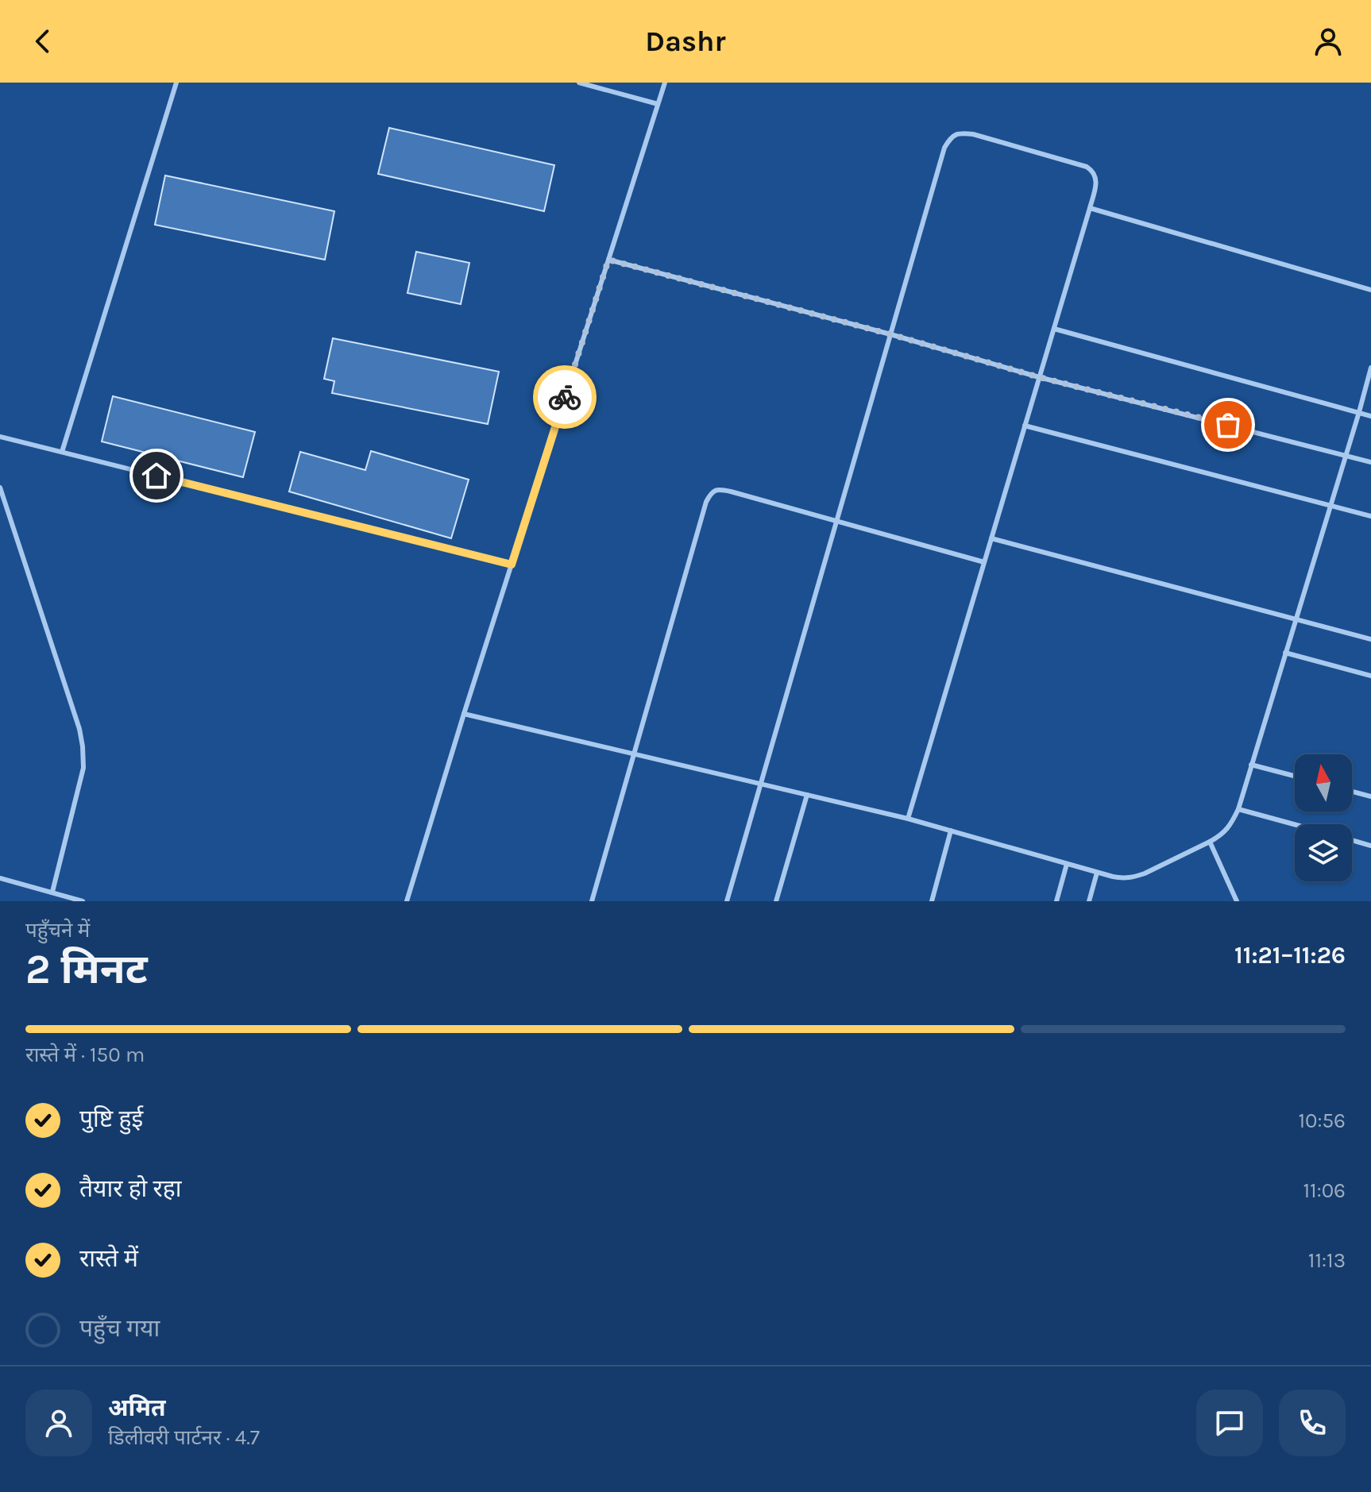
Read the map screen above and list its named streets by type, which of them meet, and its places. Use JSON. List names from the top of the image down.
{
  "north": "top",
  "page": {
    "header": "Dashr",
    "heading": ["2 मिनट", "पहुँचने में", "11:21–11:26"],
    "panel": ["अमित", "डिलीवरी पार्टनर · 4.7"],
    "bar": "रास्ते में · 150 m",
    "list": [
      ["पुष्टि हुई", "10:56"],
      ["तैयार हो रहा", "11:06"],
      ["रास्ते में", "11:13"],
      "पहुँच गया"
    ]
  }
}
